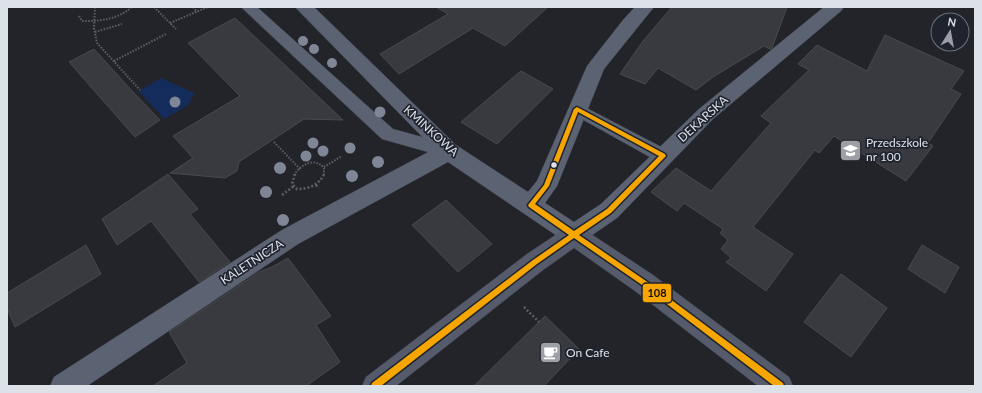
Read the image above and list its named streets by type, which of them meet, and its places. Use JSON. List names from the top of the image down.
{
  "streets": {
    "street": ["DEKARSKA", "KMINKOWA", "KALETNICZA"]
  },
  "crossings": [
    ["DEKARSKA", "KMINKOWA"],
    ["KMINKOWA", "KALETNICZA"]
  ],
  "places": {
    "school or university": ["Przedszkole nr 100"],
    "cafe": ["On Cafe"]
  },
  "lines": ["transit line 108"],
  "north": "top"
}
